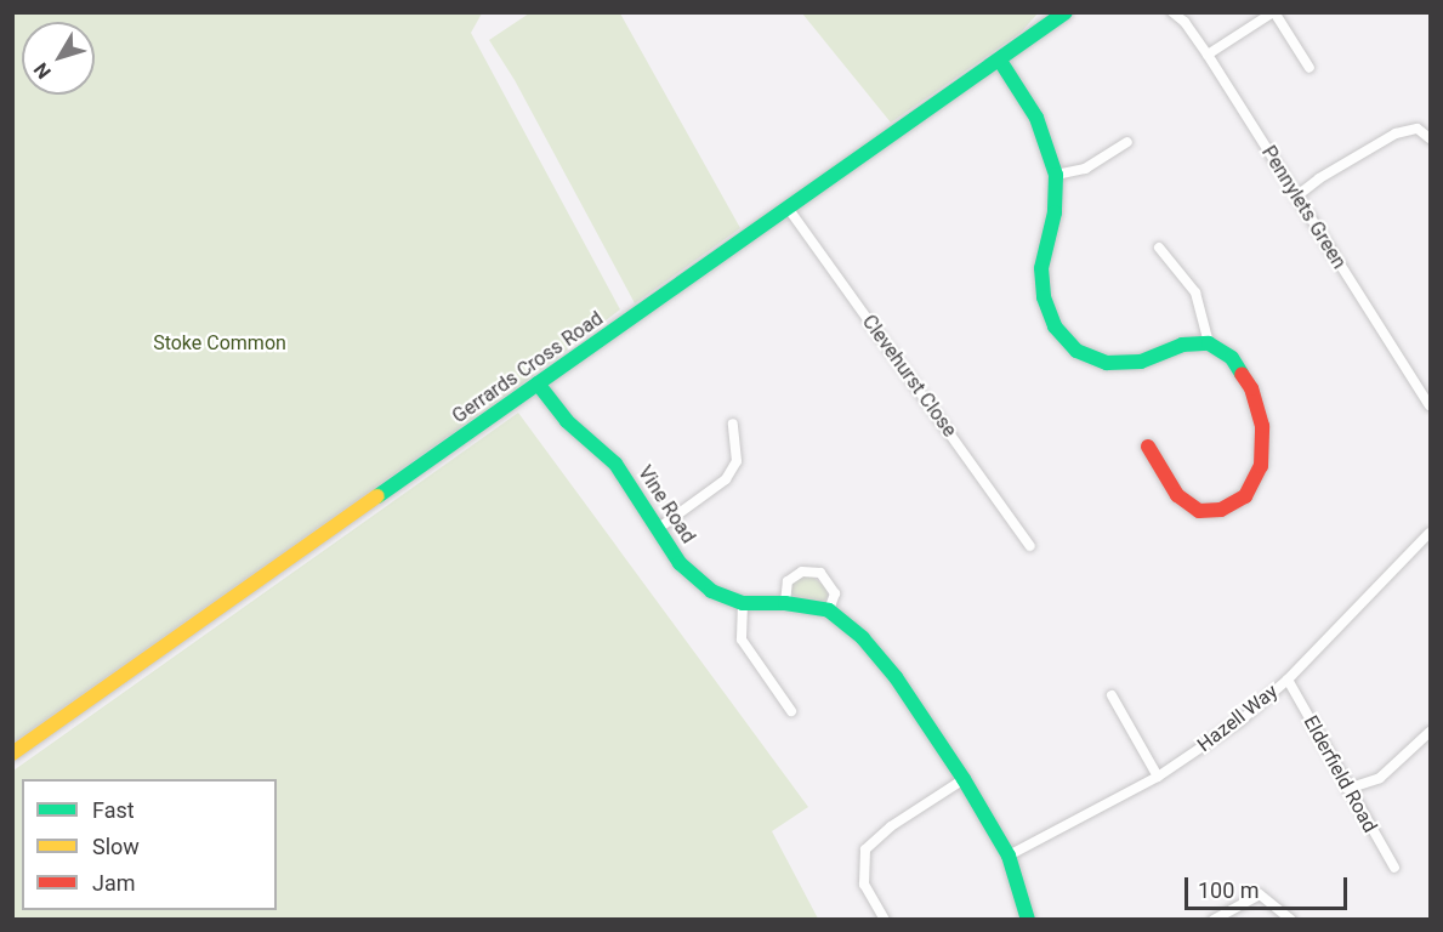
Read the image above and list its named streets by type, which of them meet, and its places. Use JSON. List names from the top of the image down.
{
  "streets": {
    "street": [
      "Pennylets Green",
      "Gerrards Cross Road",
      "Clevehurst Close",
      "Vine Road",
      "Hazell Way",
      "Elderfield Road"
    ]
  },
  "crossings": [
    ["Gerrards Cross Road", "Clevehurst Close"],
    ["Gerrards Cross Road", "Vine Road"],
    ["Vine Road", "Hazell Way"],
    ["Hazell Way", "Elderfield Road"]
  ],
  "parks": ["Stoke Common"],
  "legend": ["Fast", "Slow", "Jam"],
  "scale_bar": "100 m",
  "north": "bottom left"
}
